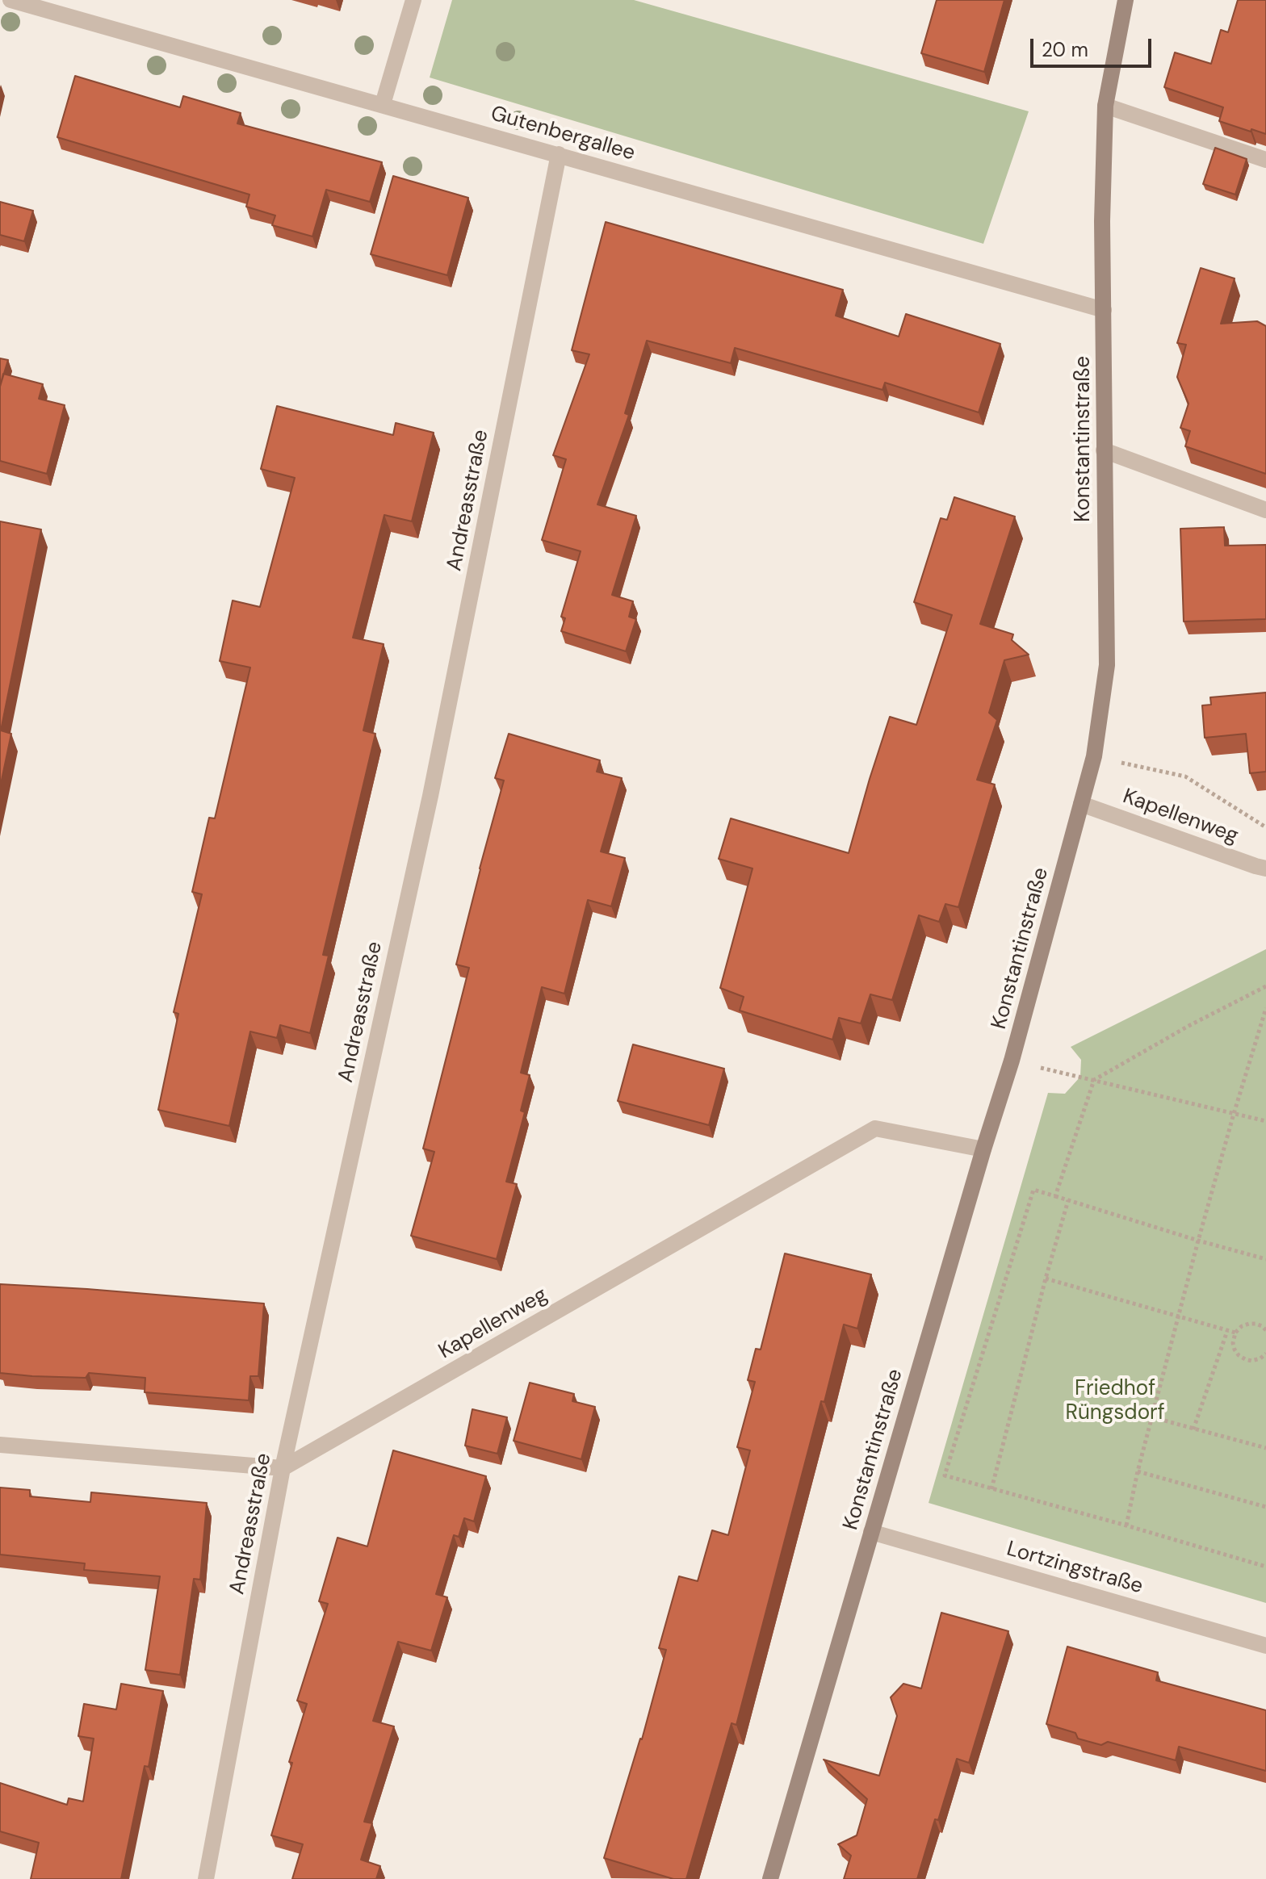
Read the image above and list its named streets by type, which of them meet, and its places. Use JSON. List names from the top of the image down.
{
  "streets": {
    "main road": ["Konstantinstraße"],
    "street": [
      "Gutenbergallee",
      "Andreasstraße",
      "Kapellenweg",
      "Lortzingstraße"
    ]
  },
  "crossings": [
    ["Gutenbergallee", "Konstantinstraße"],
    ["Gutenbergallee", "Andreasstraße"],
    ["Konstantinstraße", "Kapellenweg"],
    ["Konstantinstraße", "Lortzingstraße"],
    ["Andreasstraße", "Kapellenweg"]
  ],
  "parks": ["Friedhof Rüngsdorf"],
  "scale_bar": "20 m"
}
